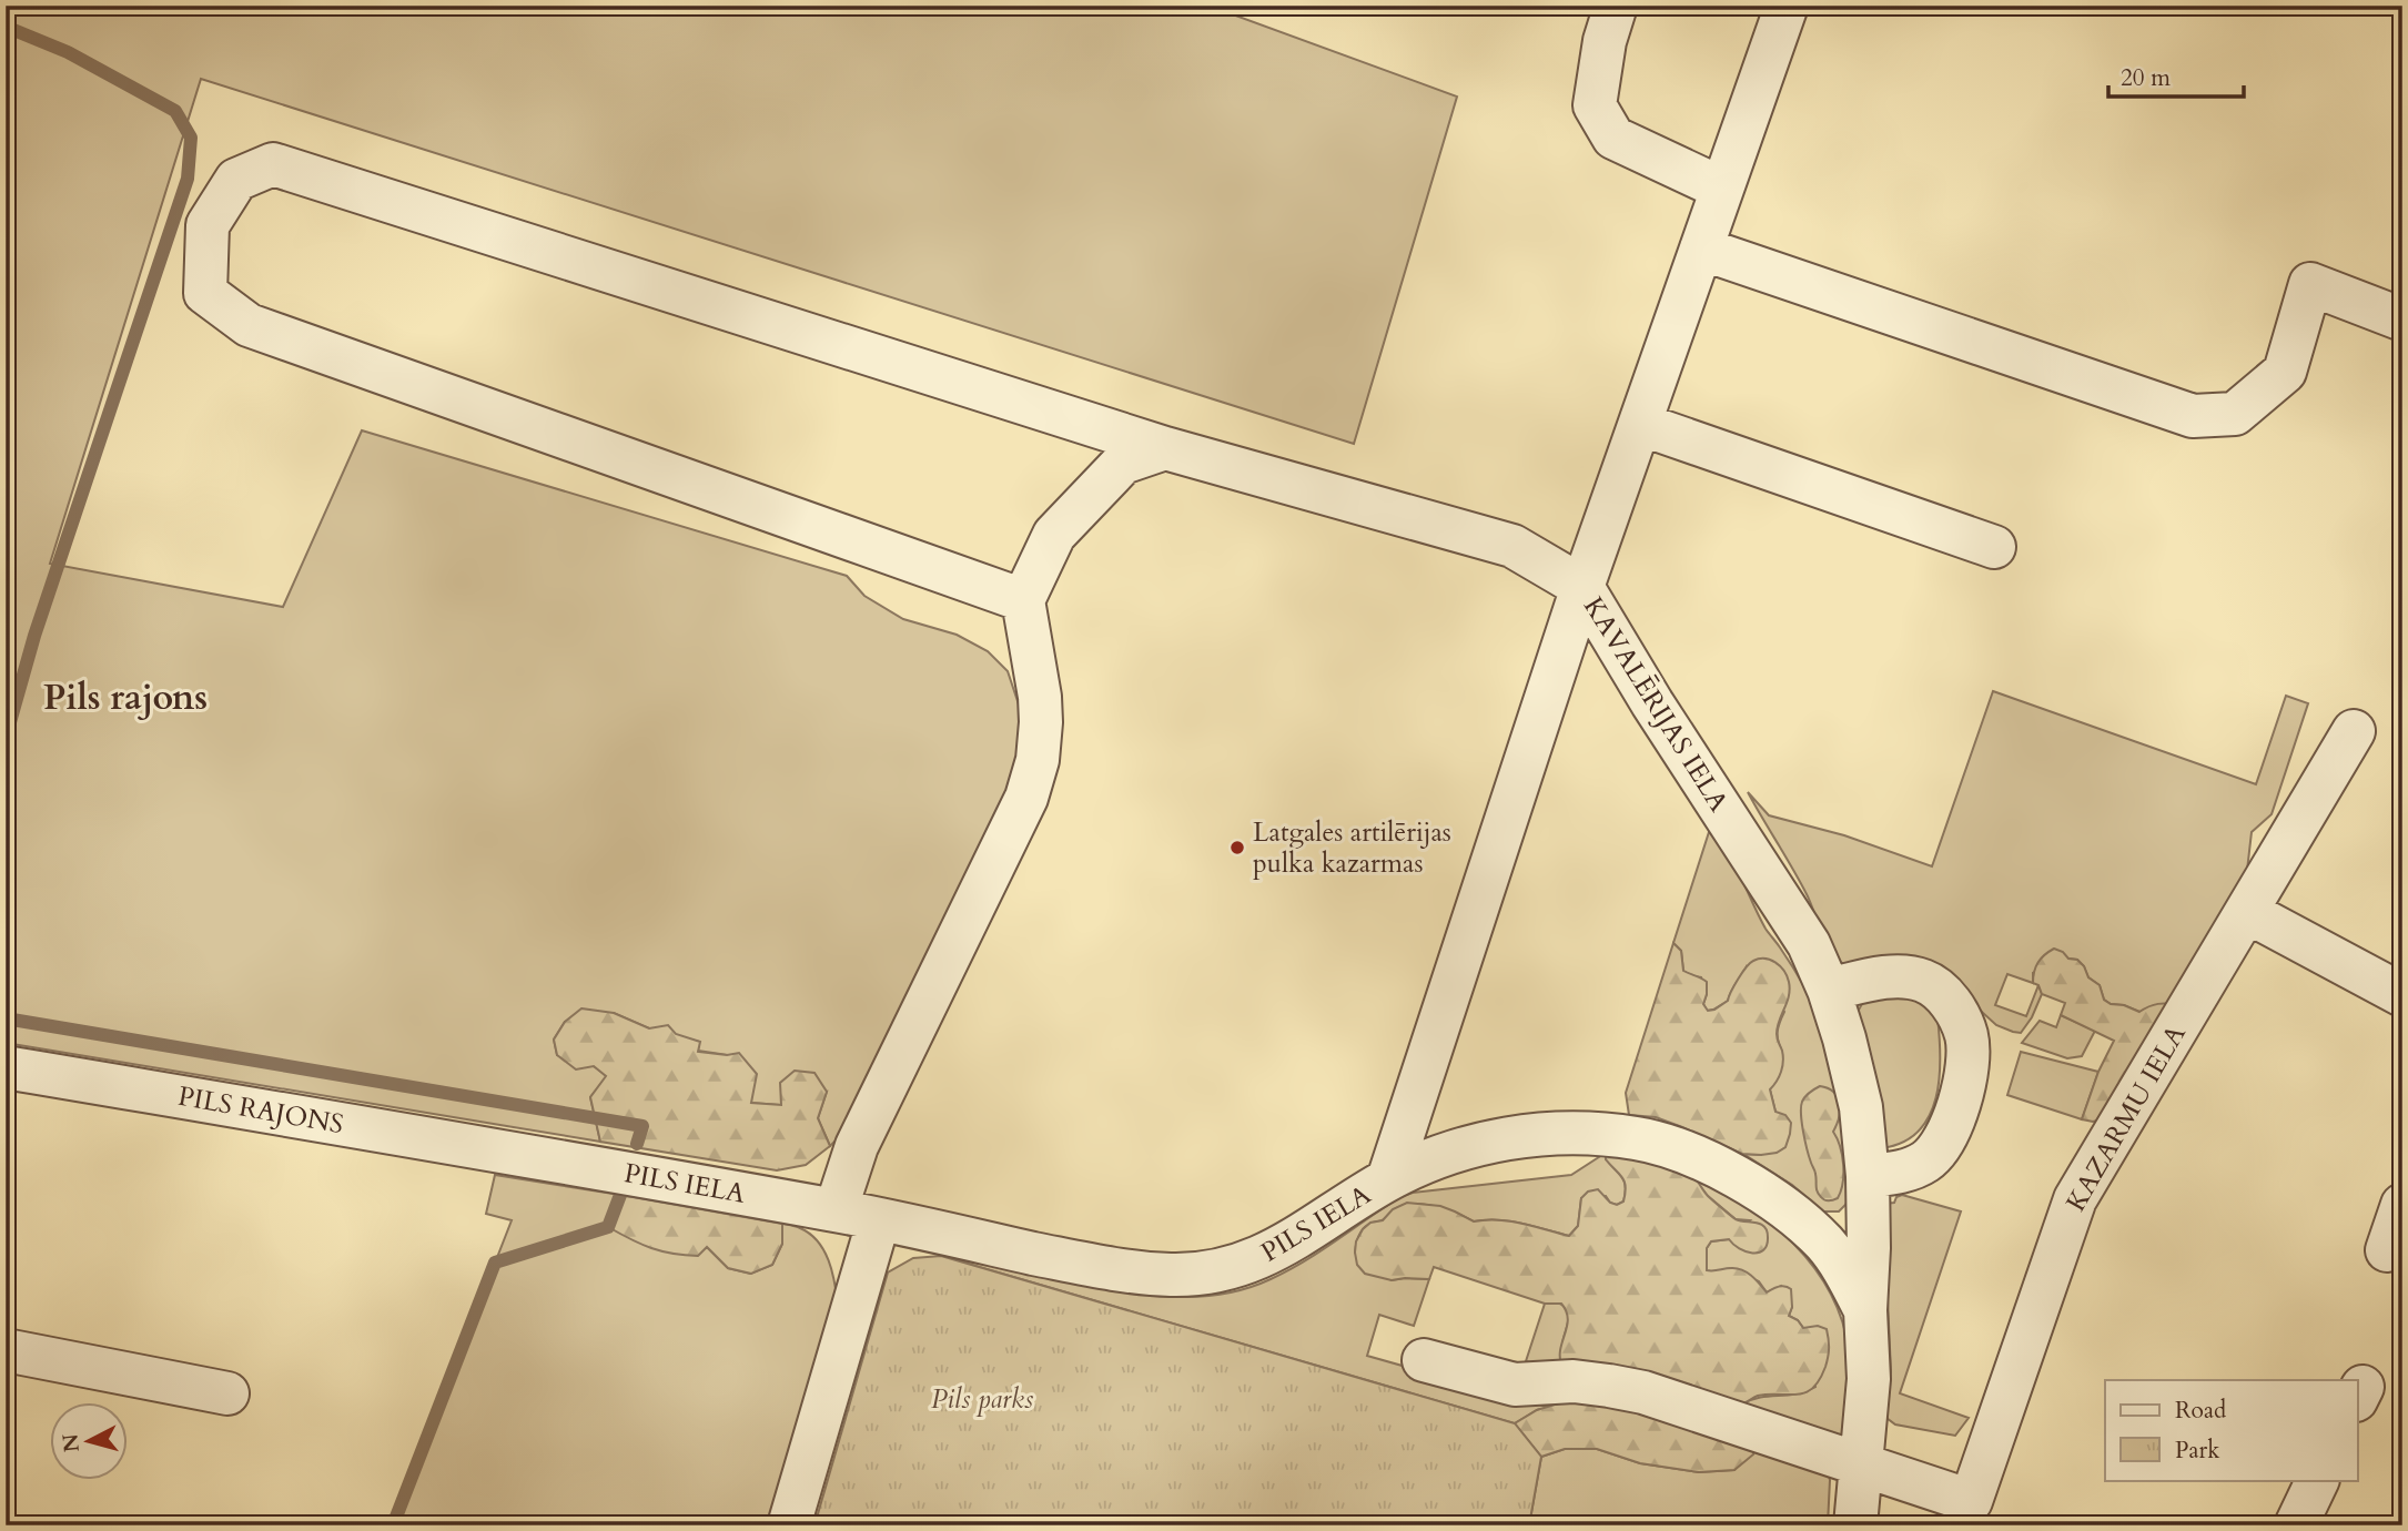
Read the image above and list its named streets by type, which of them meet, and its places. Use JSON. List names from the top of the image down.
{
  "streets": {
    "street": [
      "KAVALĒRIJAS IELA",
      "PILS RAJONS",
      "KAZARMU IELA",
      "PILS IELA"
    ]
  },
  "crossings": [
    ["KAVALĒRIJAS IELA", "KAZARMU IELA"],
    ["KAVALĒRIJAS IELA", "PILS IELA"],
    ["PILS RAJONS", "PILS IELA"]
  ],
  "districts": ["Pils rajons"],
  "parks": ["Pils parks"],
  "places": ["Latgales artilērijas pulka kazarmas"],
  "legend": ["Road", "Park"],
  "scale_bar": "20 m",
  "north": "left"
}
